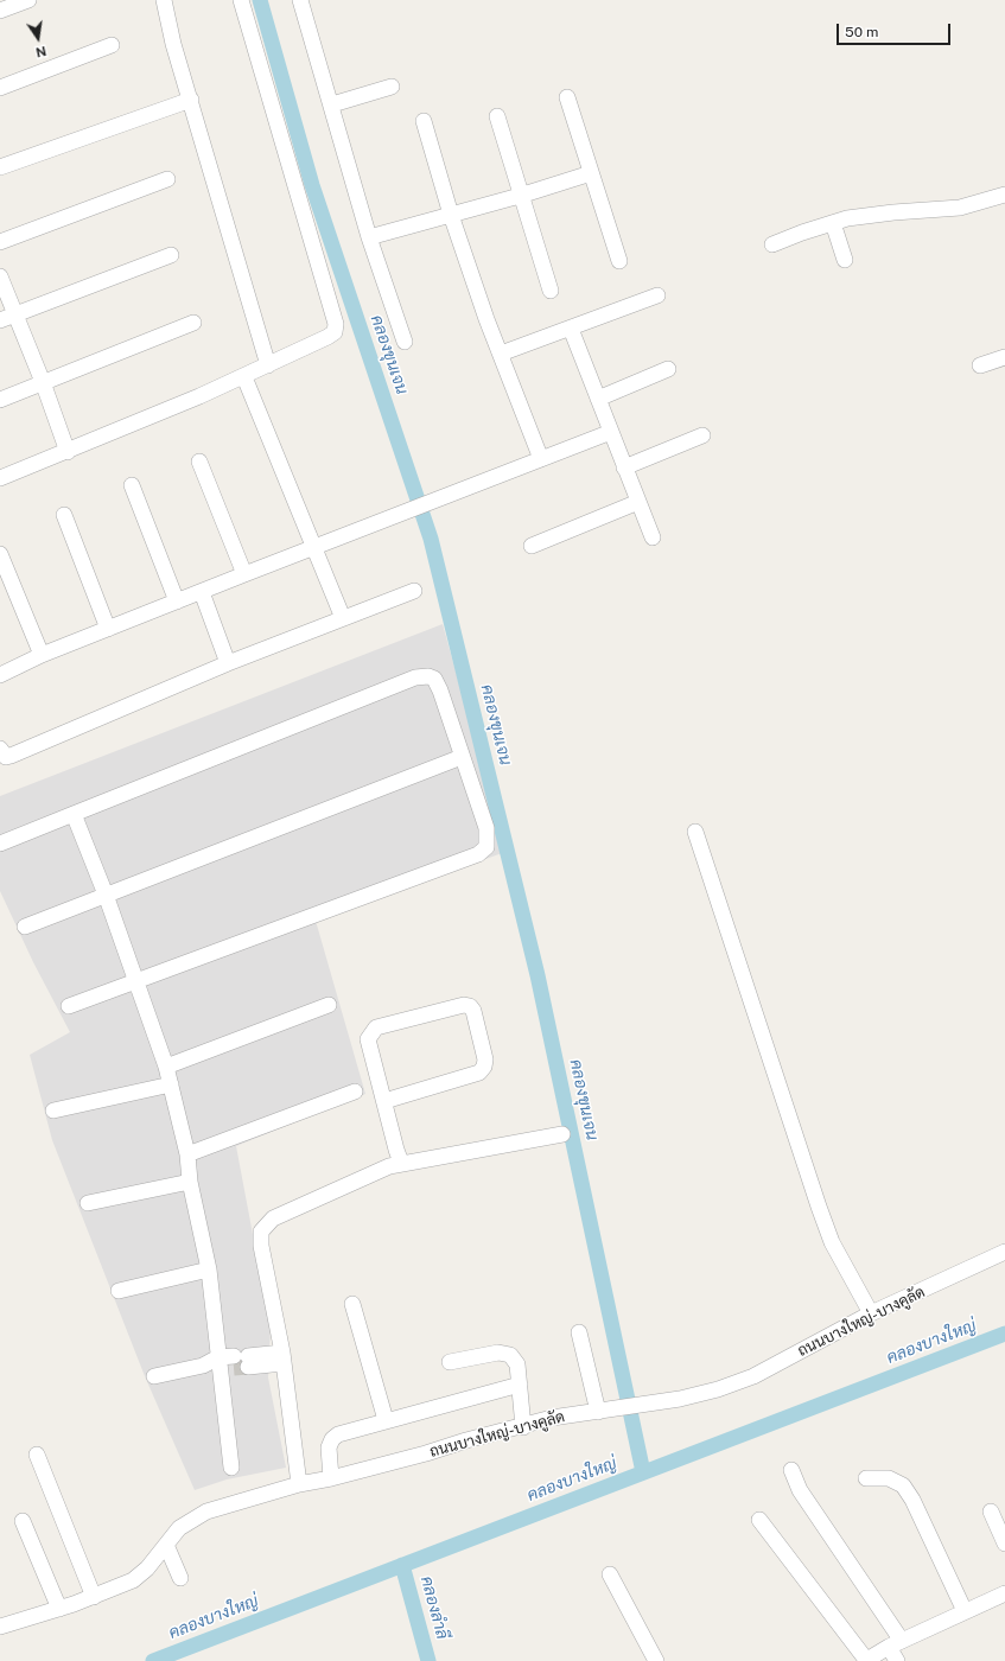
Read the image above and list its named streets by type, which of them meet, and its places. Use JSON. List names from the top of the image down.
{
  "streets": {
    "street": ["ถนนบางใหญ่-บางคูลัด"]
  },
  "water": ["คลองขุนเจน", "คลองบางใหญ่", "คลองลำลี"],
  "scale_bar": "50 m",
  "north": "bottom"
}
